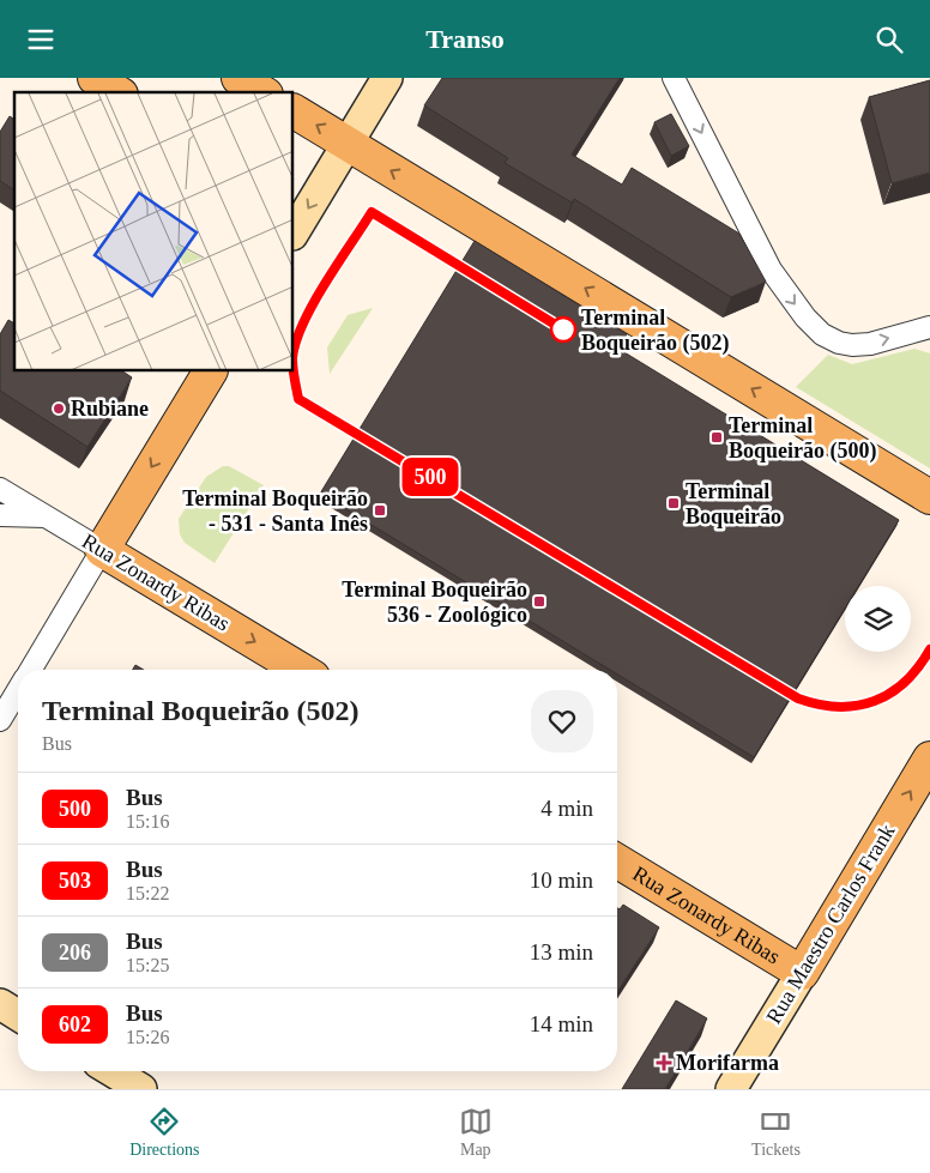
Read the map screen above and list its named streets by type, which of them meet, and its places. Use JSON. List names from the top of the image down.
{
  "streets": {
    "main road": ["Rua Zonardy Ribas", "Rua Maestro Carlos Frank"]
  },
  "crossings": [
    ["Rua Zonardy Ribas", "Rua Maestro Carlos Frank"]
  ],
  "one_way": ["Rua Zonardy Ribas", "Rua Maestro Carlos Frank"],
  "places": {
    "other": ["Terminal Boqueirão (502)", "Rubiane"],
    "transit": [
      "Terminal Boqueirão (500)",
      "Terminal Boqueirão",
      "Terminal Boqueirão - 531 - Santa Inês",
      "Terminal Boqueirão 536 - Zoológico"
    ],
    "health": ["Morifarma"]
  },
  "lines": ["bus line 500"],
  "page": {
    "header": "Transo",
    "on_map": "500",
    "heading": ["Terminal Boqueirão (502)", "Bus"],
    "list": [
      {
        "mark": "500",
        "name": "Bus",
        "note": "15:16",
        "value": "4 min"
      },
      {
        "mark": "503",
        "name": "Bus",
        "note": "15:22",
        "value": "10 min"
      },
      {
        "mark": "206",
        "name": "Bus",
        "note": "15:25",
        "value": "13 min"
      },
      {
        "mark": "602",
        "name": "Bus",
        "note": "15:26",
        "value": "14 min"
      }
    ],
    "tabs": ["Directions", "Map", "Tickets"]
  }
}
